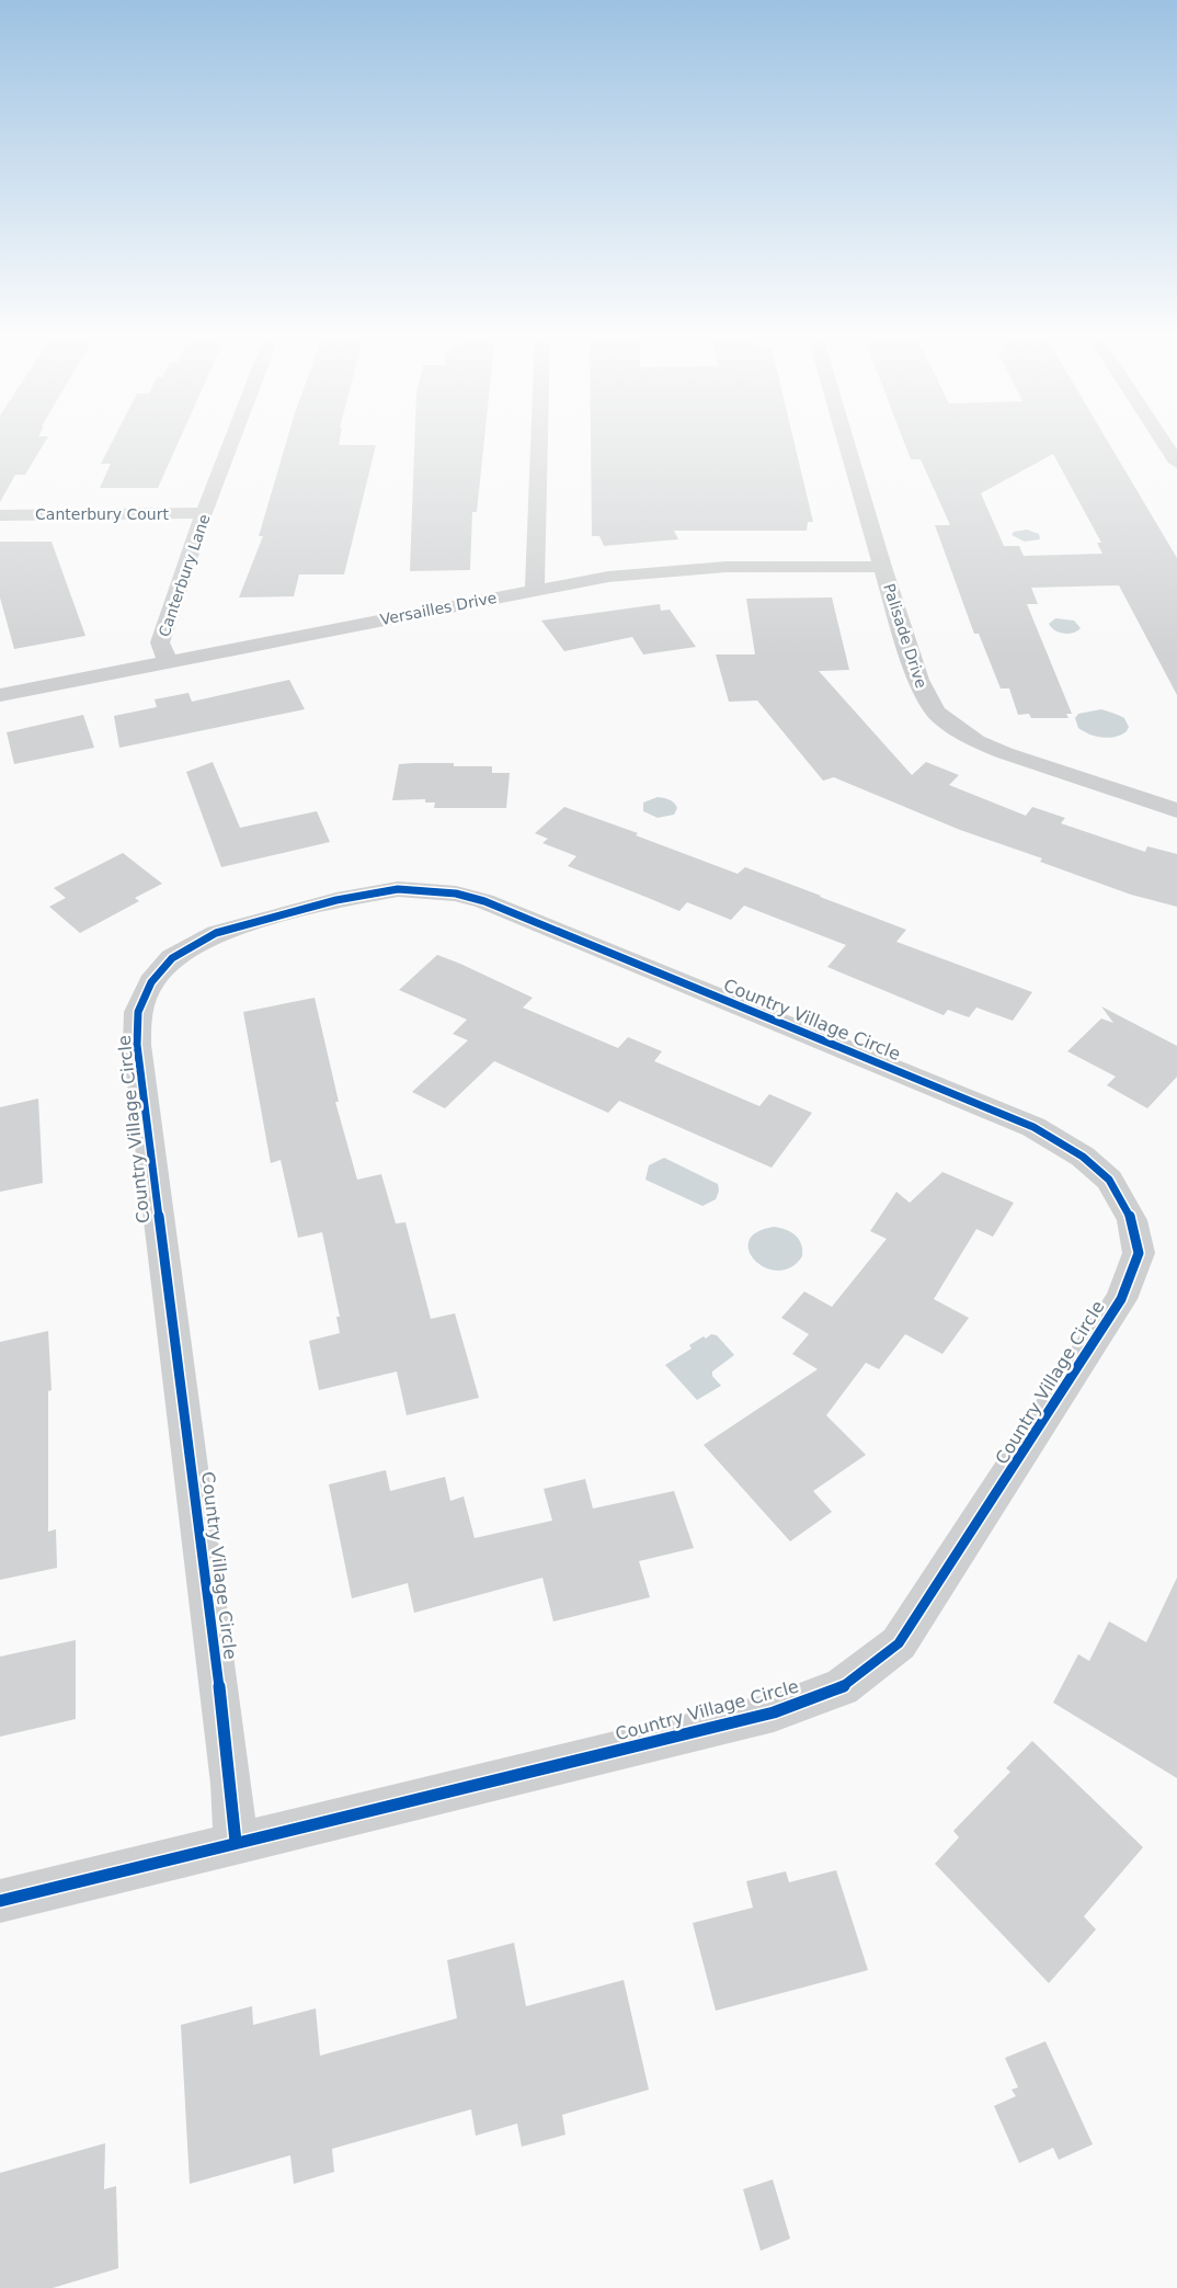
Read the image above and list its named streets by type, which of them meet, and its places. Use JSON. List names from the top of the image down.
{
  "streets": {
    "street": [
      "Canterbury Court",
      "Canterbury Lane",
      "Versailles Drive",
      "Palisade Drive",
      "Country Village Circle"
    ]
  },
  "crossings": [
    ["Canterbury Court", "Canterbury Lane"],
    ["Canterbury Lane", "Versailles Drive"],
    ["Versailles Drive", "Palisade Drive"]
  ]
}
